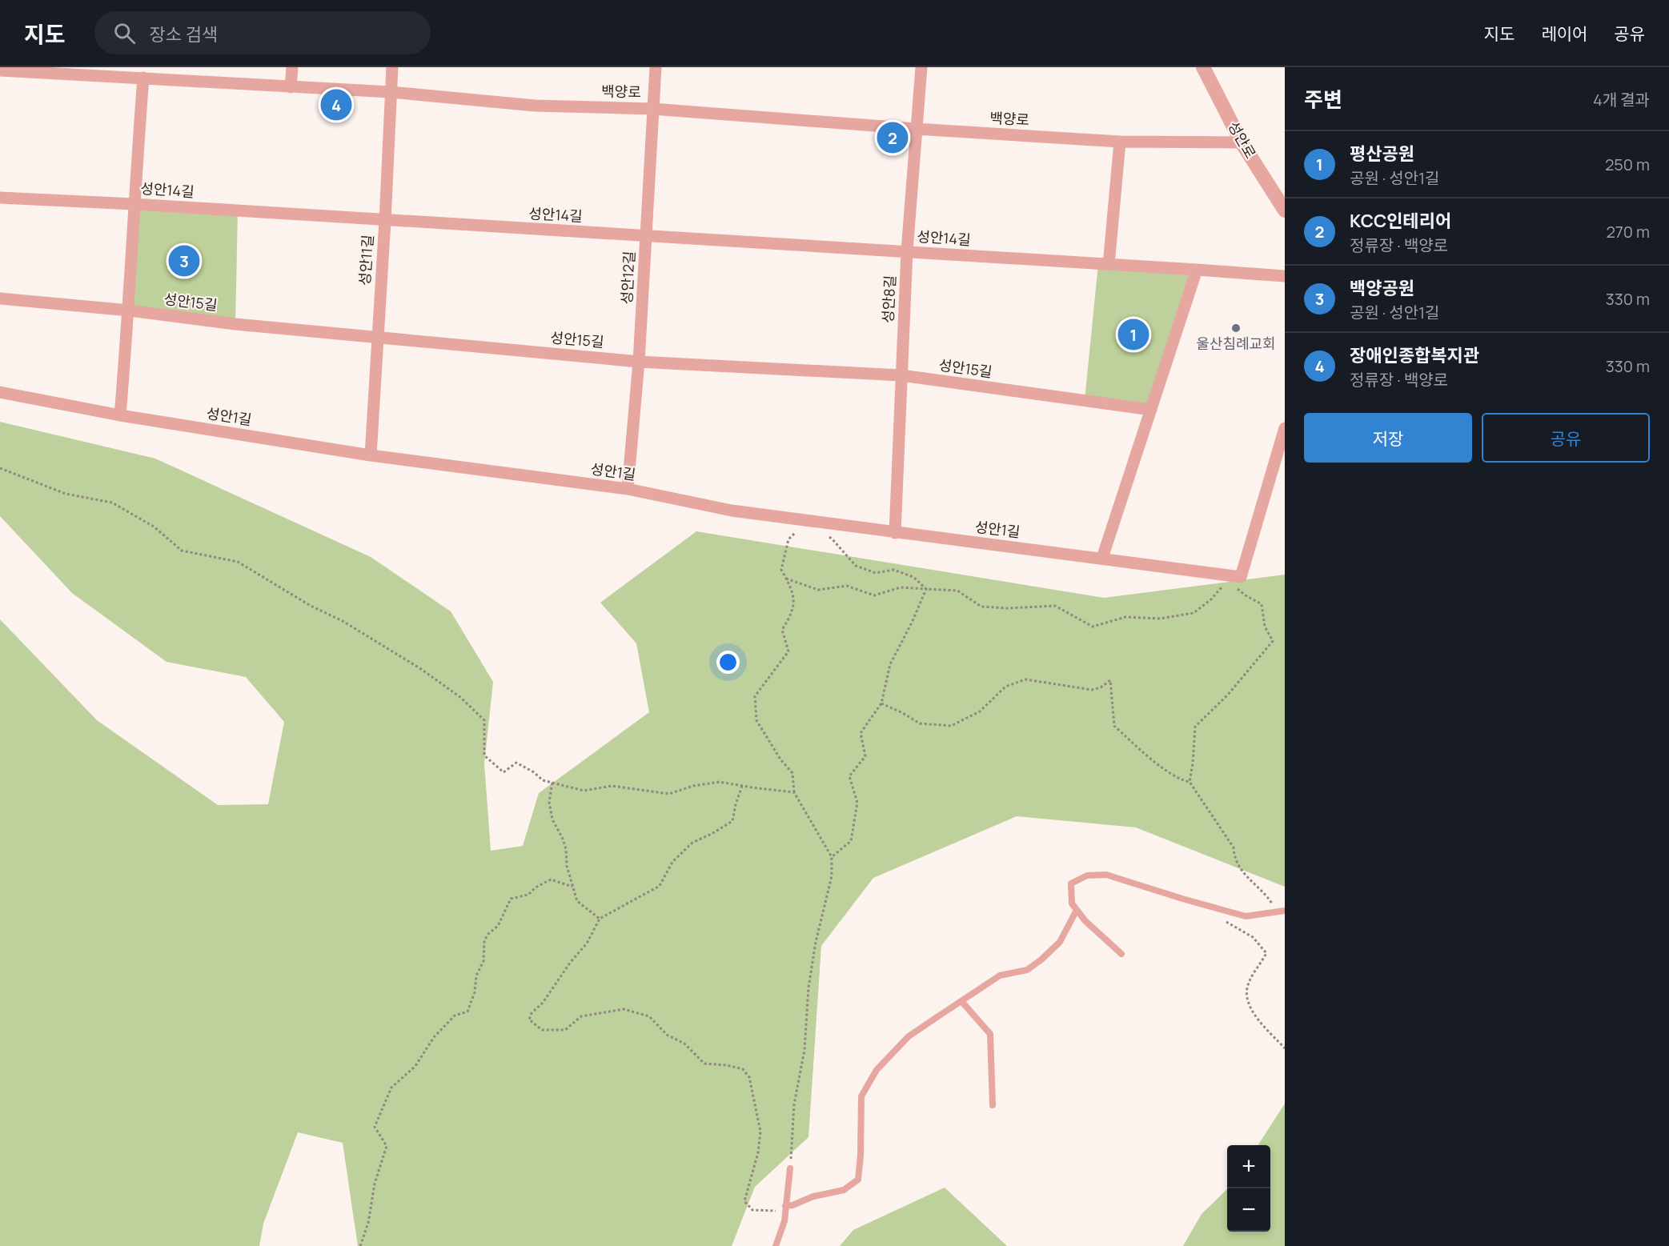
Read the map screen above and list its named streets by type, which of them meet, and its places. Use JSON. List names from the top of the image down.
{
  "streets": {
    "street": [
      "백양로",
      "성안로",
      "성안14길",
      "성안11길",
      "성안12길",
      "성안8길",
      "성안15길",
      "성안1길"
    ]
  },
  "crossings": [
    ["백양로", "성안로"],
    ["백양로", "성안11길"],
    ["백양로", "성안12길"],
    ["백양로", "성안8길"],
    ["성안14길", "성안11길"],
    ["성안14길", "성안12길"],
    ["성안14길", "성안8길"],
    ["성안11길", "성안15길"],
    ["성안11길", "성안1길"],
    ["성안12길", "성안15길"],
    ["성안12길", "성안1길"],
    ["성안8길", "성안15길"],
    ["성안8길", "성안1길"]
  ],
  "places": ["울산침례교회"],
  "page": {
    "header": "지도",
    "search": "장소 검색",
    "nav": ["지도", "레이어", "공유"],
    "heading": ["주변", "4개 결과"],
    "pins": [
      "4",
      "2",
      "3",
      "1"
    ],
    "list": [
      {
        "mark": "1",
        "name": "평산공원",
        "note": "공원 · 성안1길",
        "value": "250 m"
      },
      {
        "mark": "2",
        "name": "KCC인테리어",
        "note": "정류장 · 백양로",
        "value": "270 m"
      },
      {
        "mark": "3",
        "name": "백양공원",
        "note": "공원 · 성안1길",
        "value": "330 m"
      },
      {
        "mark": "4",
        "name": "장애인종합복지관",
        "note": "정류장 · 백양로",
        "value": "330 m"
      }
    ],
    "buttons": ["저장", "공유"],
    "map_buttons": ["+", "−"]
  }
}
